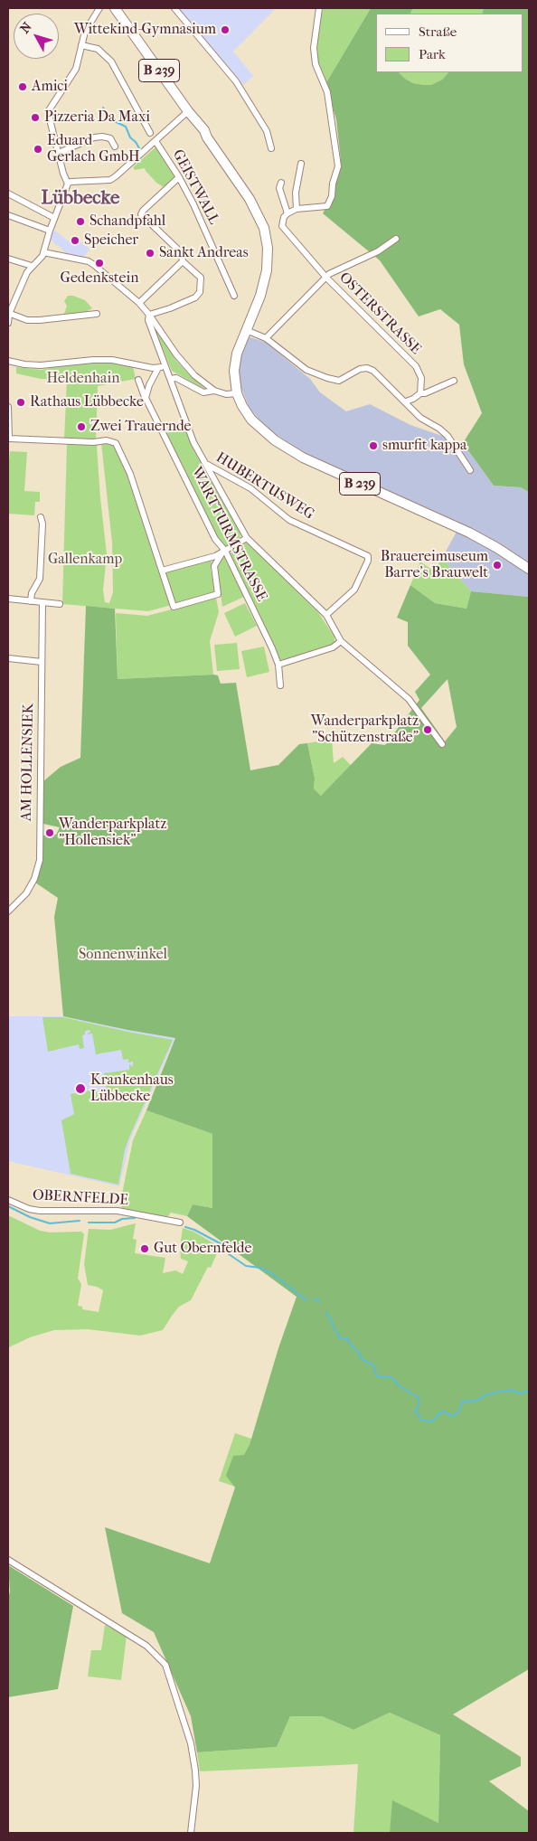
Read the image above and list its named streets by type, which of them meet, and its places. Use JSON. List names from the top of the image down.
{
  "streets": {
    "main road": ["B 239"],
    "street": [
      "GEISTWALL",
      "OSTERSTRASSE",
      "HUBERTUSWEG",
      "WARTTURMSTRASSE",
      "AM HOLLENSIEK",
      "OBERNFELDE"
    ]
  },
  "districts": ["Lübbecke"],
  "parks": ["Heldenhain", "Gallenkamp", "Sonnenwinkel"],
  "places": [
    "Wittekind-Gymnasium",
    "Amici",
    "Pizzeria Da Maxi",
    "Eduard Gerlach GmbH",
    "Schandpfahl",
    "Speicher",
    "Sankt Andreas",
    "Gedenkstein",
    "Rathaus Lübbecke",
    "Zwei Trauernde",
    "smurfit kappa",
    "Brauereimuseum Barre's Brauwelt",
    "Wanderparkplatz \"Schützenstraße\"",
    "Wanderparkplatz \"Hollensiek\"",
    "Krankenhaus Lübbecke",
    "Gut Obernfelde"
  ],
  "legend": ["Straße", "Park"],
  "north": "top left"
}
